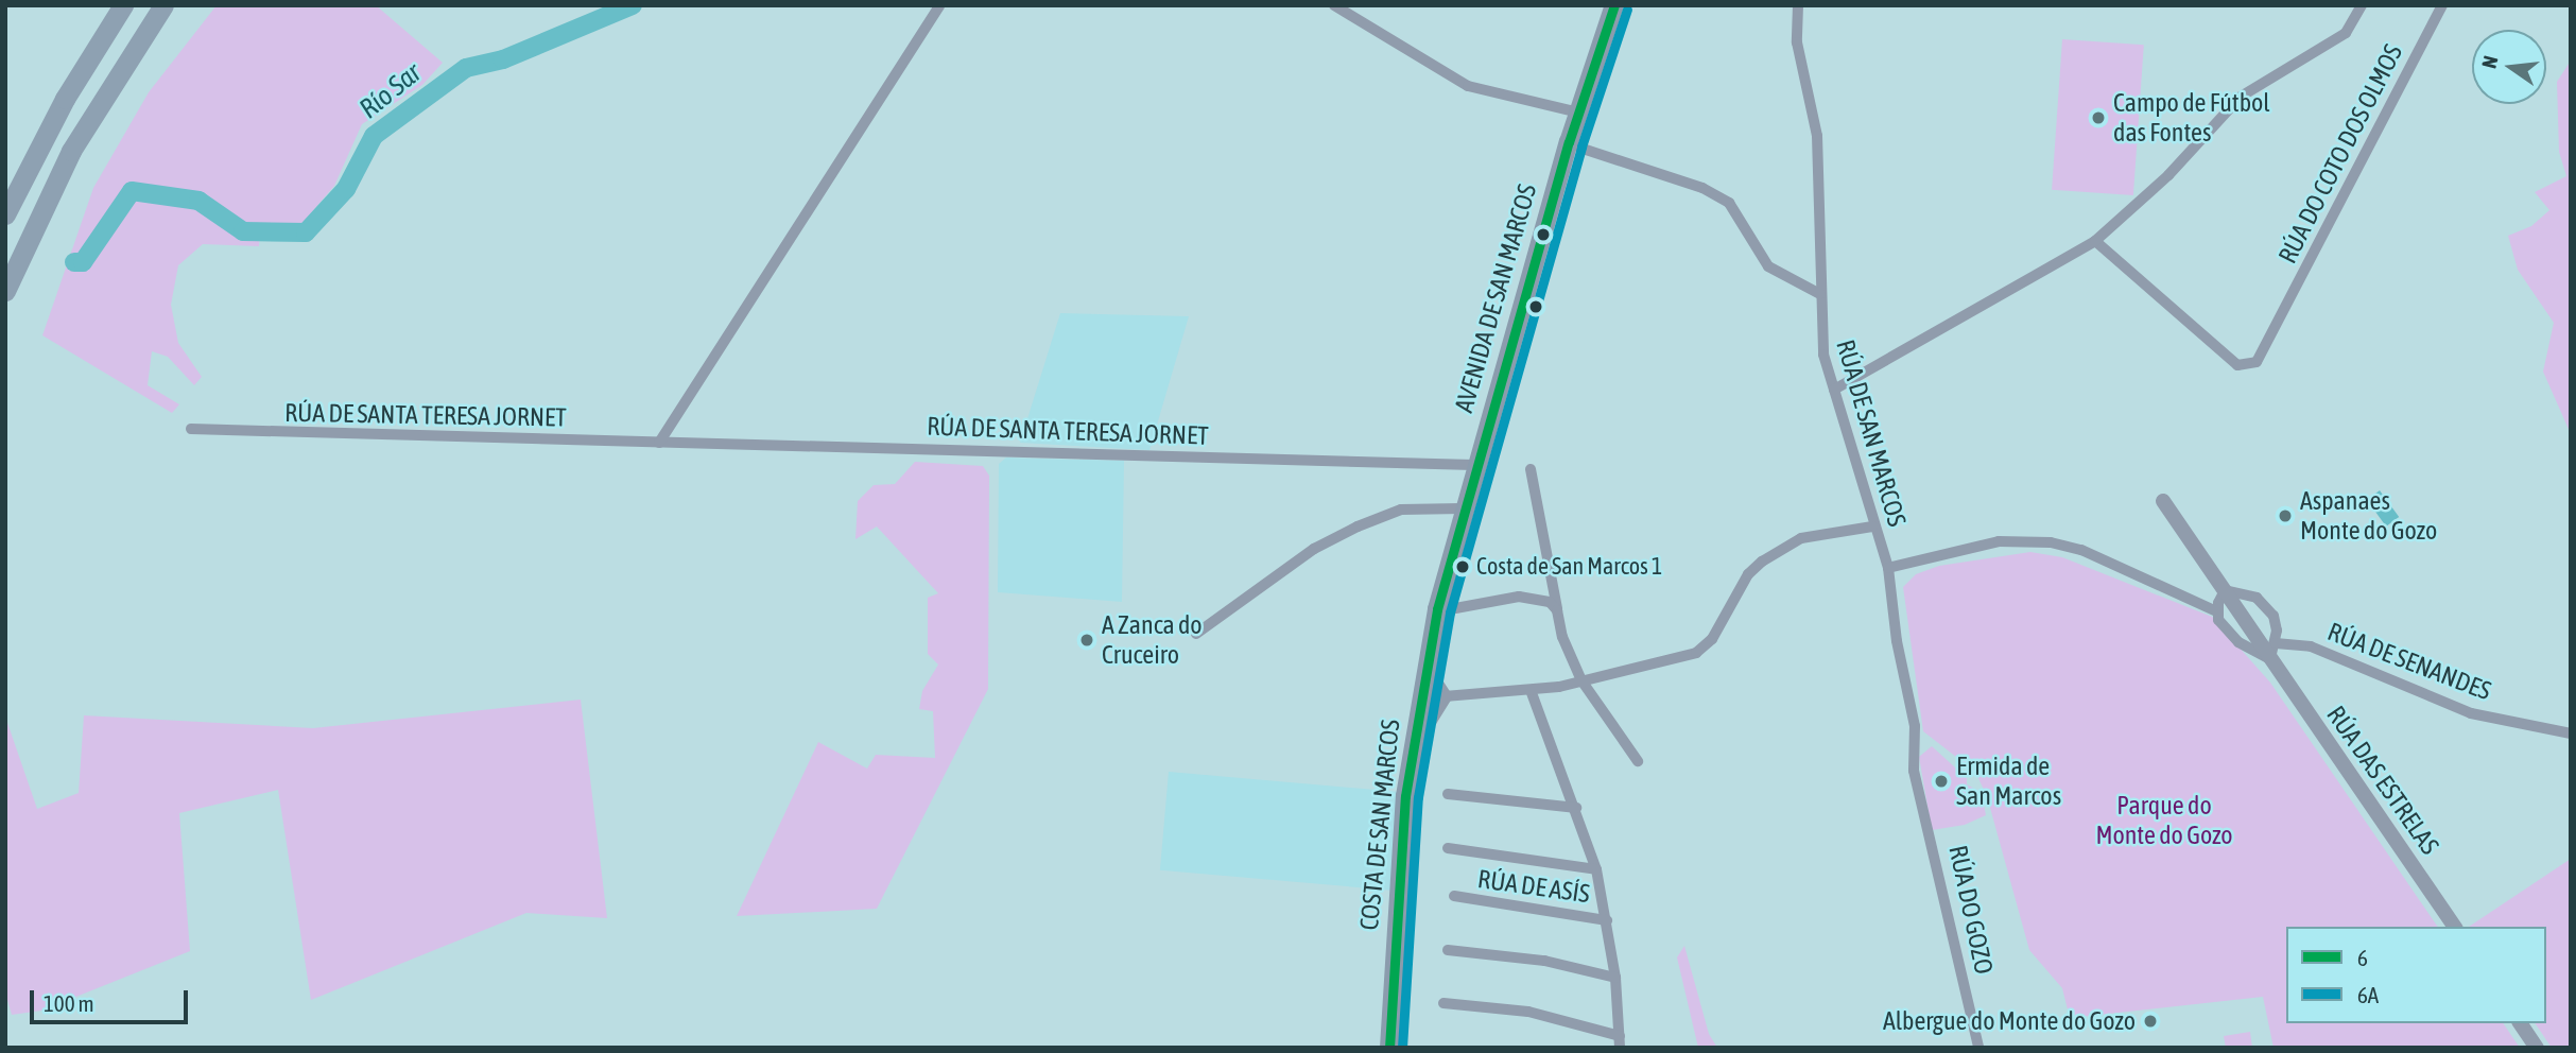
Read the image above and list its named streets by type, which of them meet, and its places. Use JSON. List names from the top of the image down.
{
  "streets": {
    "main road": ["AVENIDA DE SAN MARCOS", "COSTA DE SAN MARCOS"],
    "street": [
      "RÚA DO COTO DOS OLMOS",
      "RÚA DE SANTA TERESA JORNET",
      "RÚA DE SAN MARCOS",
      "RÚA DE SENANDES",
      "RÚA DAS ESTRELAS",
      "RÚA DE ASÍS",
      "RÚA DO GOZO"
    ]
  },
  "crossings": [
    ["RÚA DO COTO DOS OLMOS", "RÚA DE SAN MARCOS"],
    ["AVENIDA DE SAN MARCOS", "RÚA DE SANTA TERESA JORNET"],
    ["AVENIDA DE SAN MARCOS", "COSTA DE SAN MARCOS"],
    ["RÚA DE SAN MARCOS", "RÚA DO GOZO"]
  ],
  "water": ["Río Sar"],
  "parks": ["Parque do Monte do Gozo"],
  "places": [
    "Campo de Fútbol das Fontes",
    "Aspanaes Monte do Gozo",
    "Costa de San Marcos 1",
    "A Zanca do Cruceiro",
    "Ermida de San Marcos",
    "Albergue do Monte do Gozo"
  ],
  "lines": ["transit line 6", "transit line 6A"],
  "legend": ["6", "6A"],
  "scale_bar": "100 m",
  "north": "left"
}
